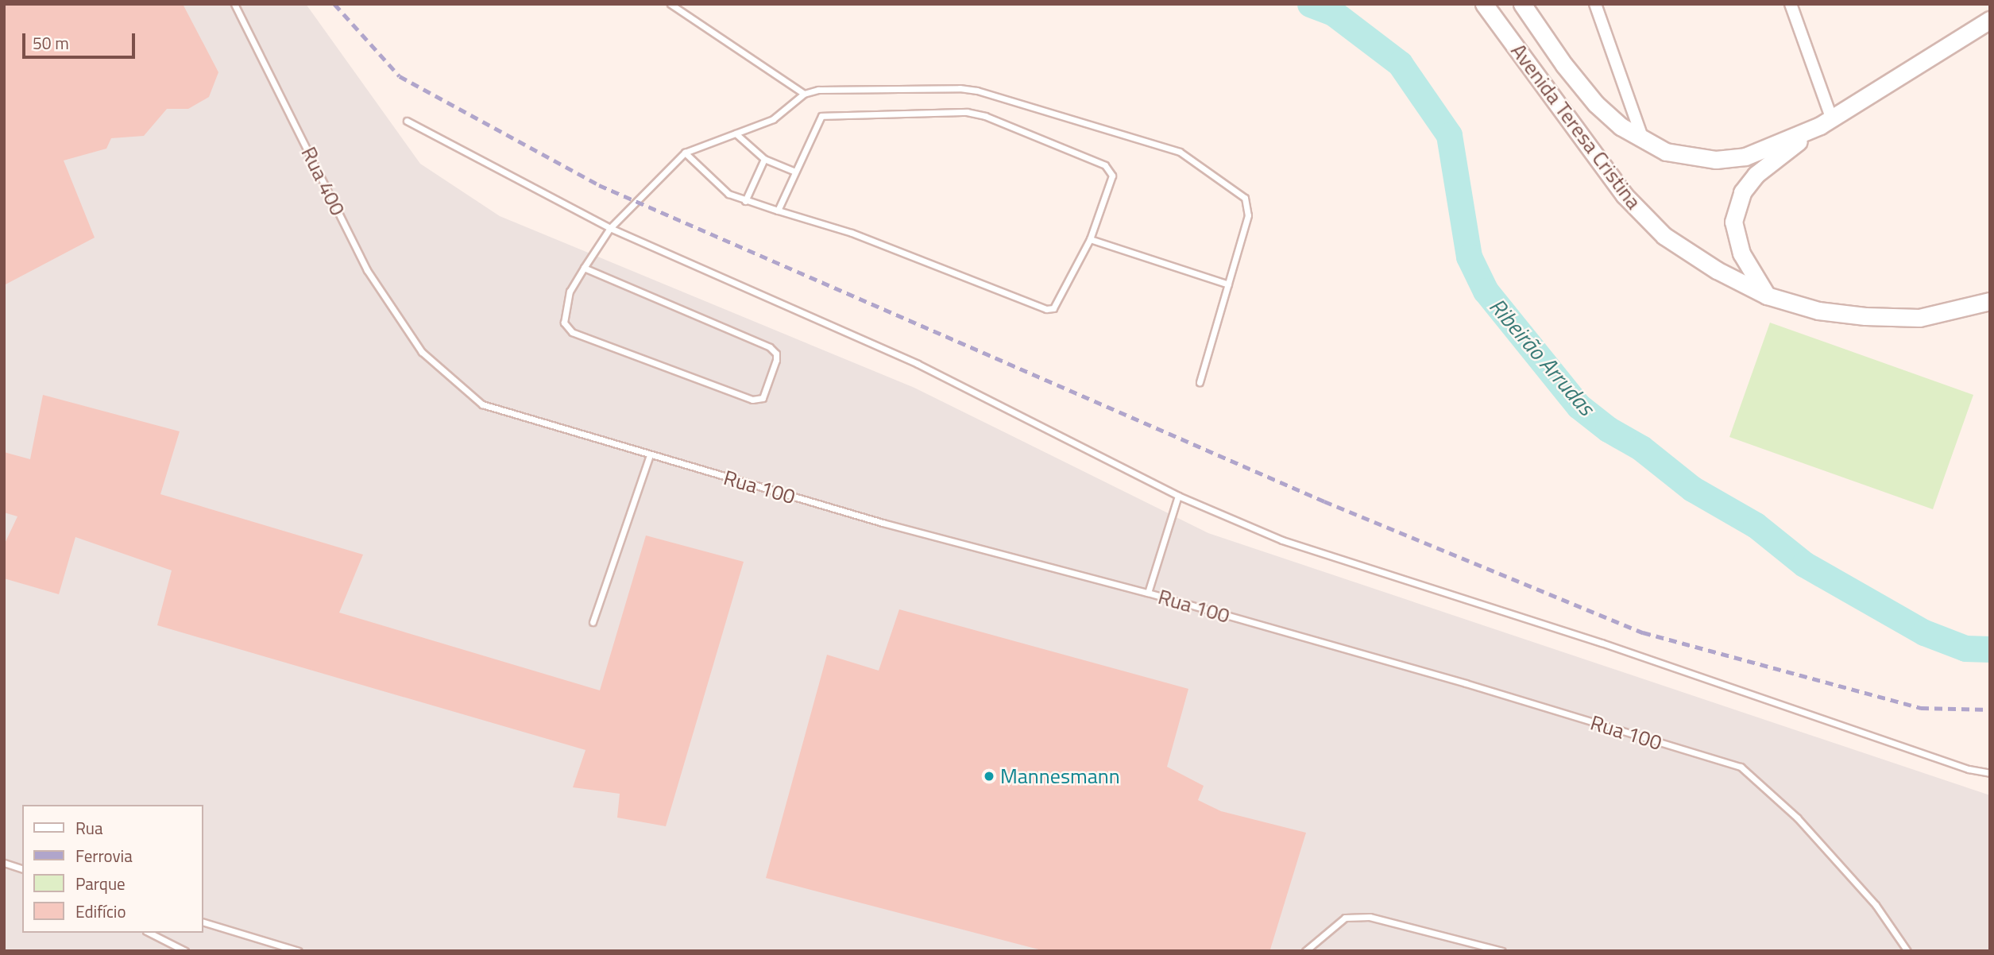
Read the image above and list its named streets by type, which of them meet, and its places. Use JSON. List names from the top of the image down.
{
  "streets": {
    "main road": ["Avenida Teresa Cristina"],
    "lane": ["Rua 400", "Rua 100"]
  },
  "crossings": [
    ["Rua 400", "Rua 100"]
  ],
  "water": ["Ribeirão Arrudas"],
  "places": ["Mannesmann"],
  "legend": [
    "Rua",
    "Ferrovia",
    "Parque",
    "Edifício"
  ],
  "scale_bar": "50 m"
}
